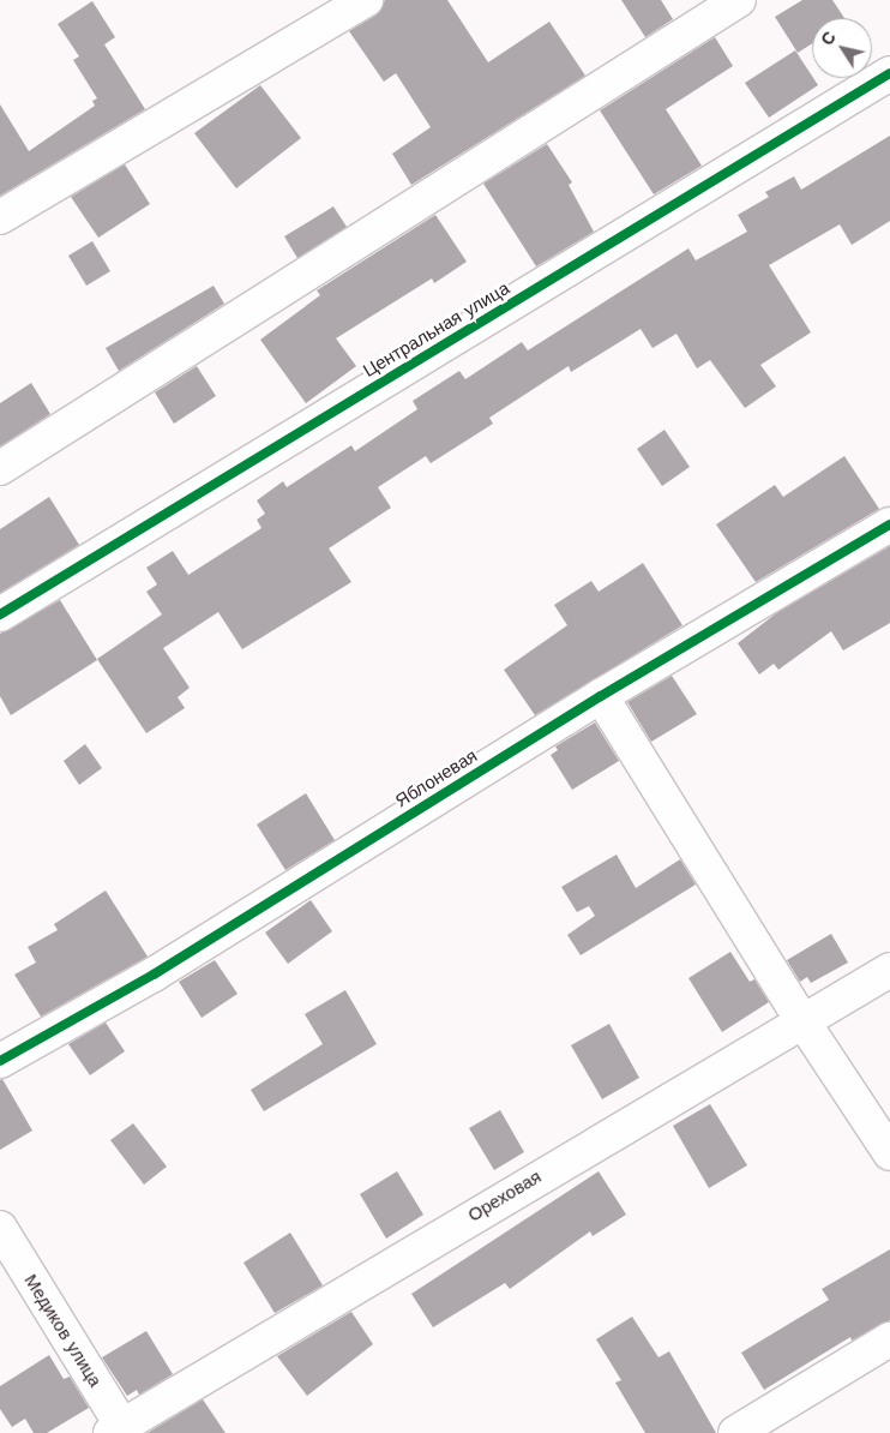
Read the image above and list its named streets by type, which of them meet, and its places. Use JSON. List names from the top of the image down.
{
  "streets": {
    "street": [
      "Центральная улица",
      "Яблоневая",
      "Ореховая",
      "Медиков улица"
    ]
  },
  "crossings": [
    ["Ореховая", "Медиков улица"]
  ],
  "north": "top left"
}
